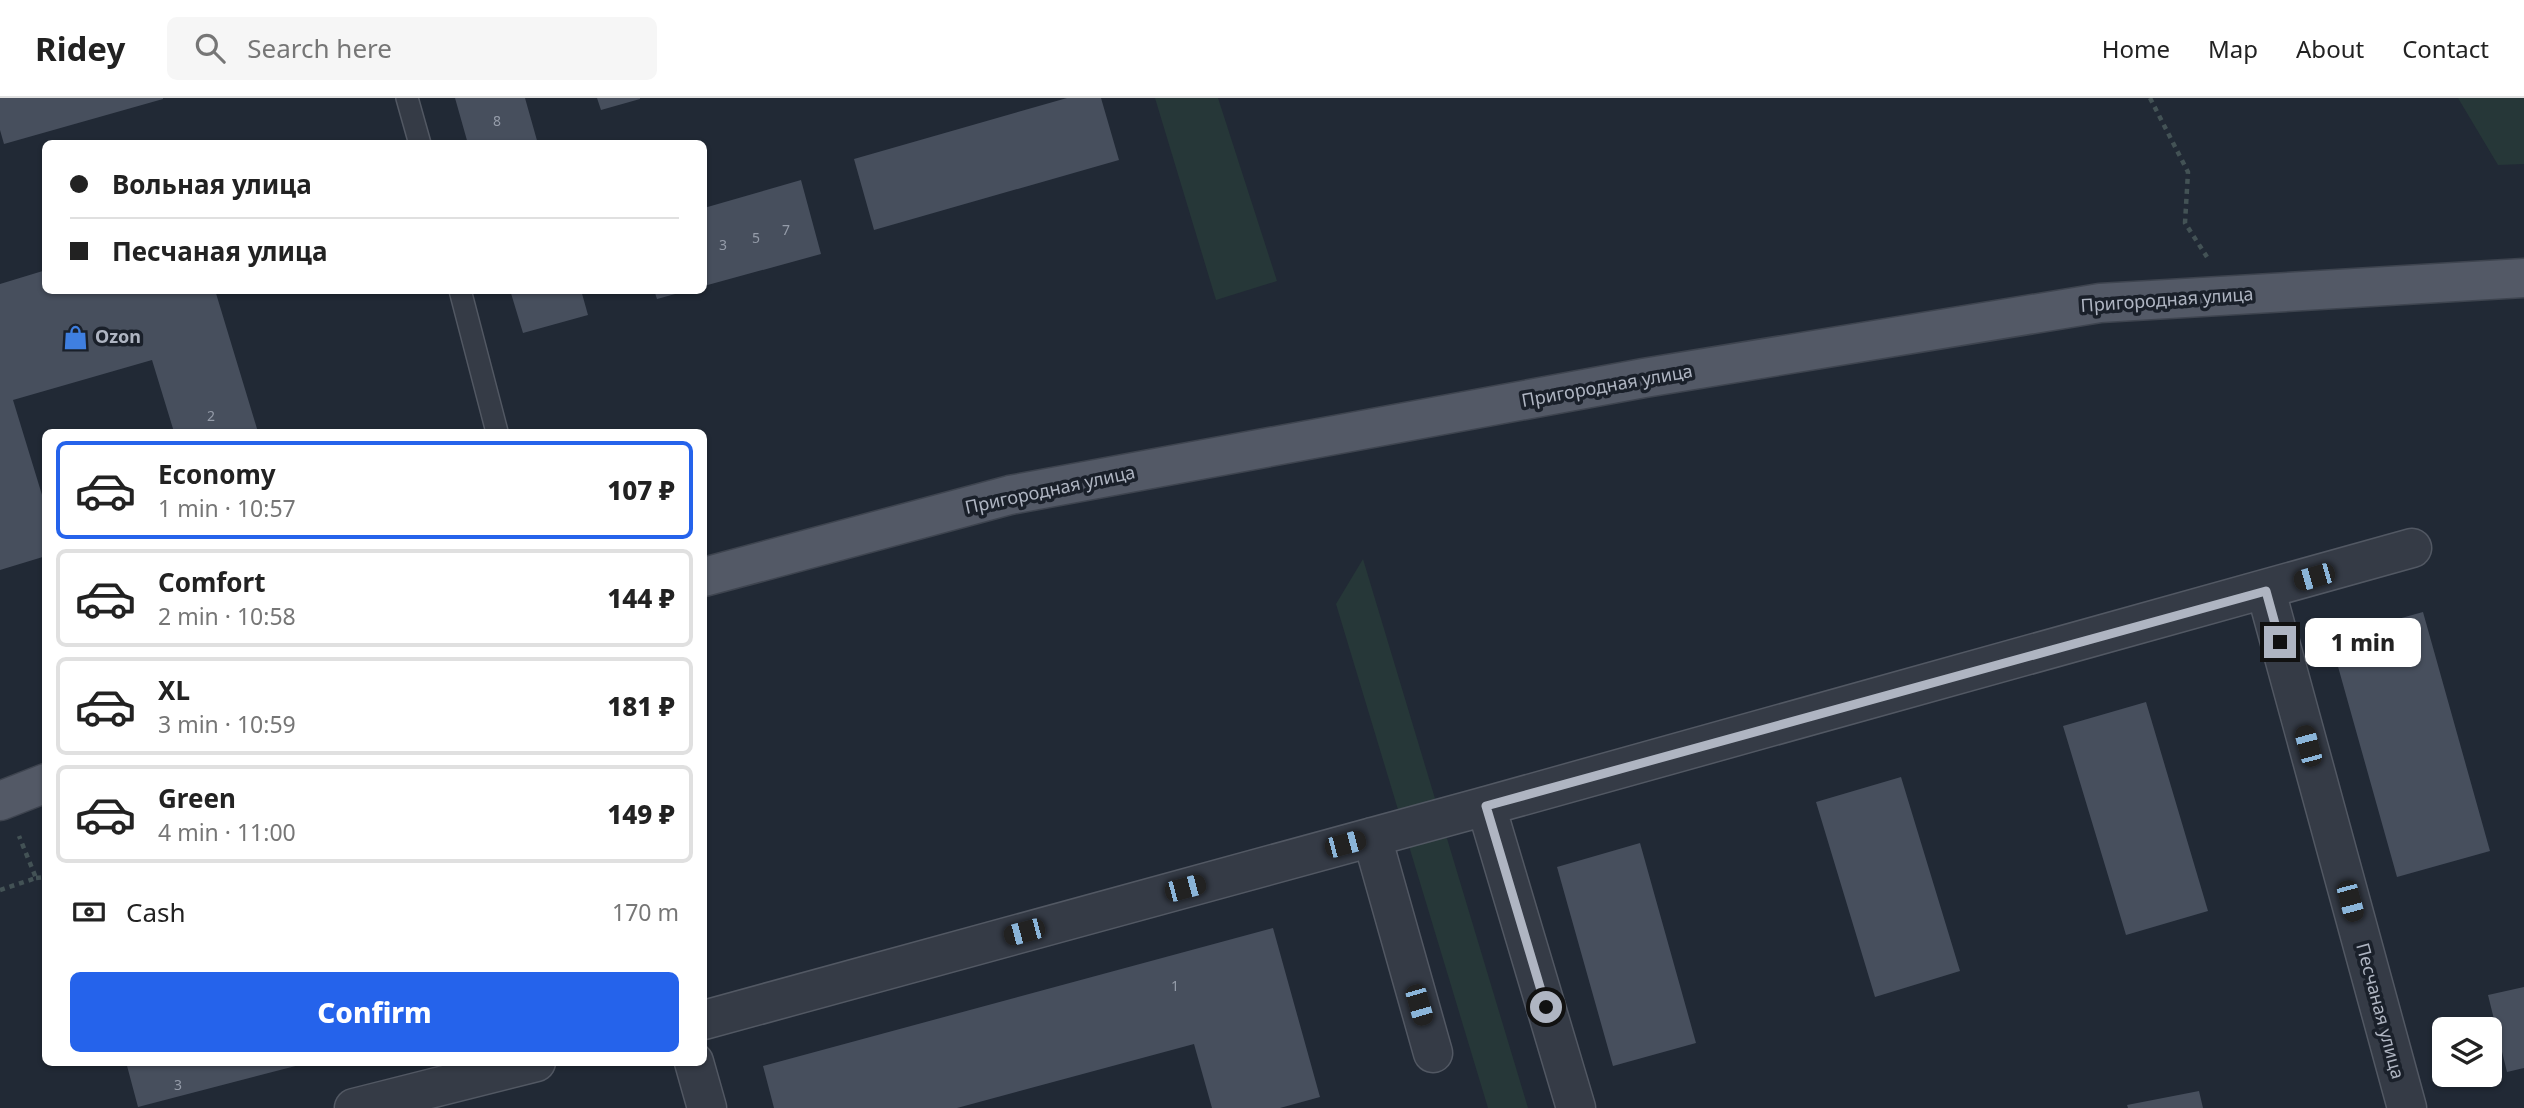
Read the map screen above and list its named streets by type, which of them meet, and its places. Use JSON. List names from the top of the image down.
{
  "streets": {
    "main road": ["Пригородная улица"],
    "street": ["Песчаная улица"]
  },
  "places": {
    "shop": ["Ozon"]
  },
  "house_numbers": [
    "8",
    "7",
    "5",
    "3",
    "2",
    "1",
    "3"
  ],
  "page": {
    "header": "Ridey",
    "search": "Search here",
    "nav": [
      "Home",
      "Map",
      "About",
      "Contact"
    ],
    "banner": ["Вольная улица", "Песчаная улица"],
    "list": [
      {
        "name": "Economy",
        "note": "1 min · 10:57",
        "value": "107 ₽"
      },
      {
        "name": "Comfort",
        "note": "2 min · 10:58",
        "value": "144 ₽"
      },
      {
        "name": "XL",
        "note": "3 min · 10:59",
        "value": "181 ₽"
      },
      {
        "name": "Green",
        "note": "4 min · 11:00",
        "value": "149 ₽"
      }
    ],
    "bubble": "1 min",
    "pay": ["Cash", "170 m"],
    "buttons": "Confirm"
  }
}
